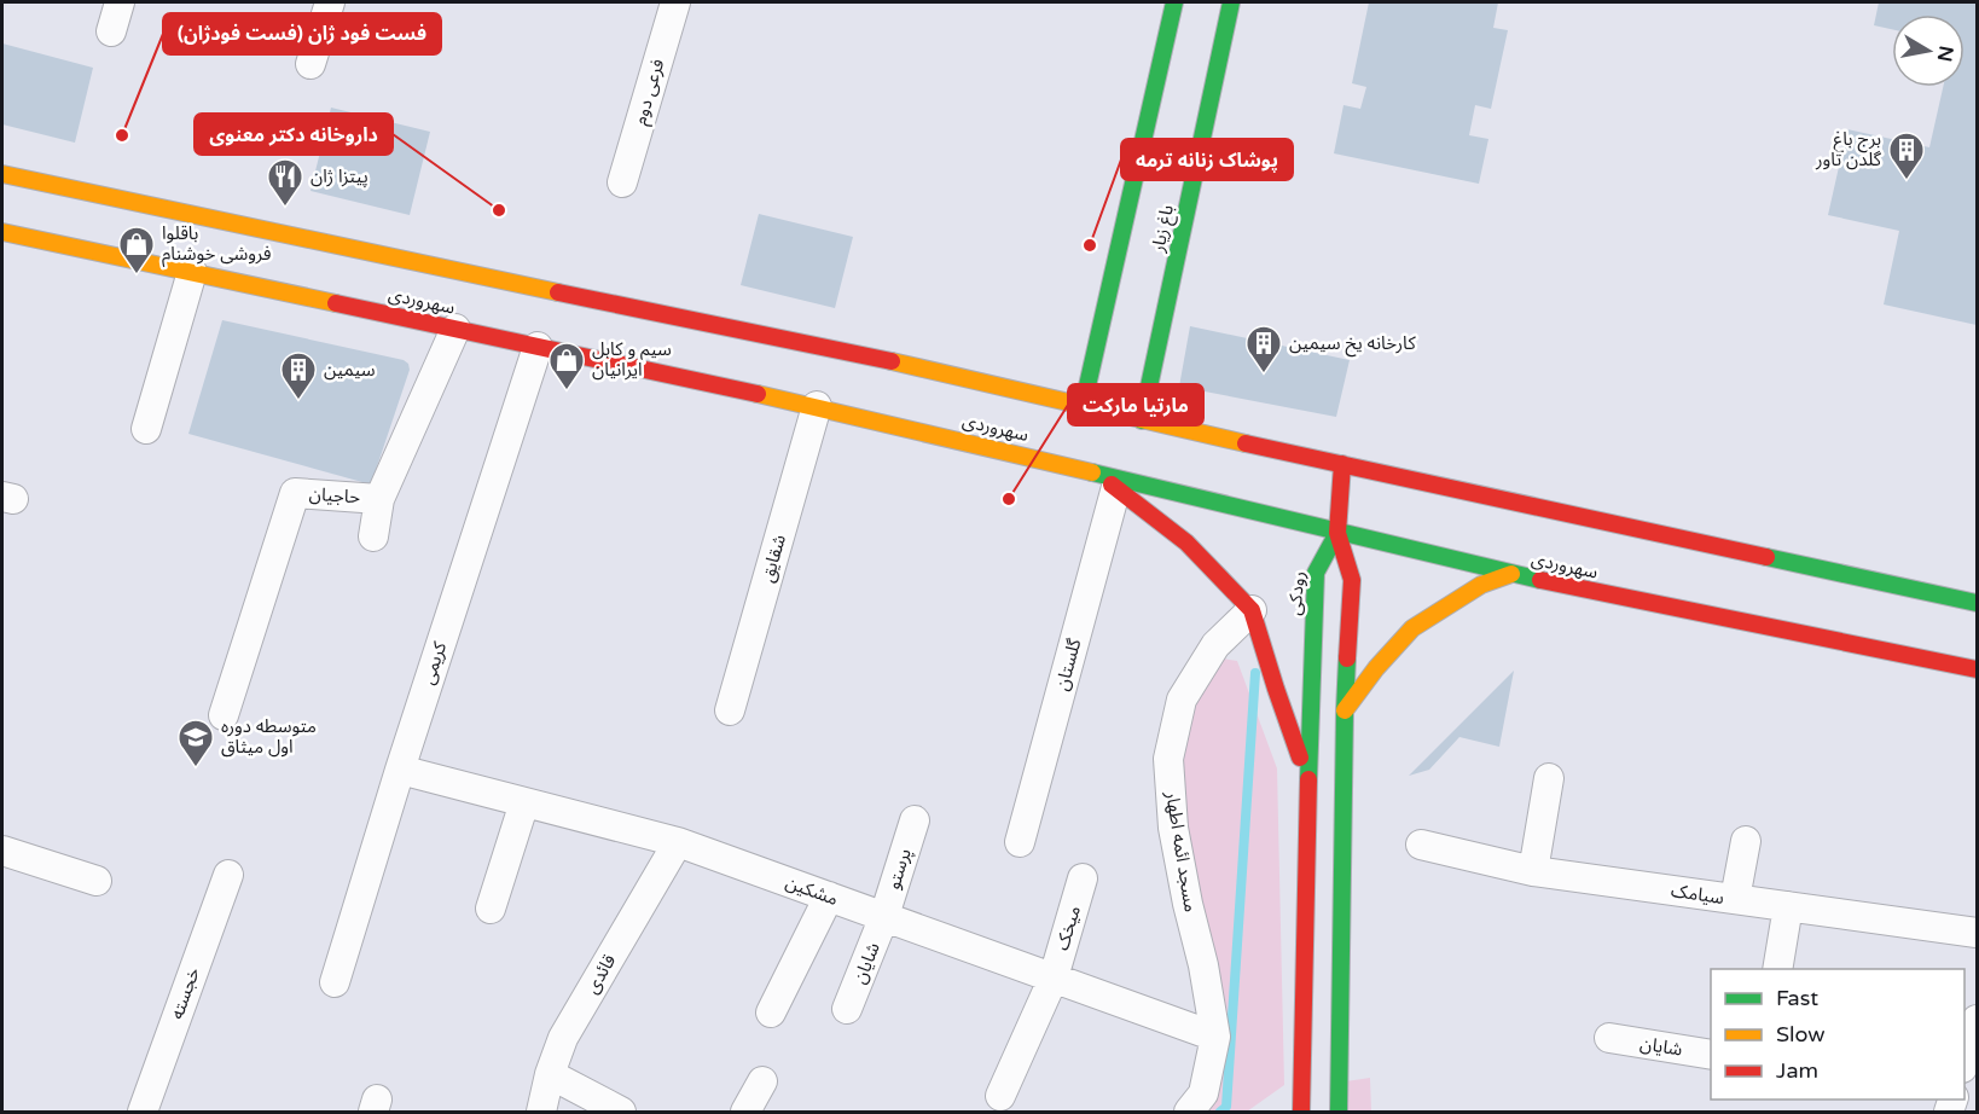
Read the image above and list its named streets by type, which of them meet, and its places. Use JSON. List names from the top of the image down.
{
  "streets": {
    "main road": ["باغ زیار", "سهروردی", "رودکی"],
    "street": [
      "فرعی دوم",
      "حاجیان",
      "شقایق",
      "کریمی",
      "گلستان",
      "مسجد ائمه اطهار",
      "پرستو",
      "مشکین",
      "سیامک",
      "میخک",
      "شایان",
      "قائدی",
      "خجسته"
    ]
  },
  "crossings": [
    ["باغ زیار", "سهروردی"],
    ["سهروردی", "حاجیان"],
    ["سهروردی", "شقایق"],
    ["سهروردی", "رودکی"],
    ["سهروردی", "کریمی"],
    ["کریمی", "مشکین"],
    ["مسجد ائمه اطهار", "مشکین"],
    ["پرستو", "مشکین"],
    ["پرستو", "شایان"],
    ["مشکین", "میخک"],
    ["مشکین", "شایان"],
    ["مشکین", "قائدی"]
  ],
  "places": {
    "other": [
      "فست فود ژان (فست فودژان)",
      "داروخانه دکتر معنوی",
      "پوشاک زنانه ترمه",
      "مارتیا مارکت"
    ],
    "building": ["برج باغ گلدن تاور", "کارخانه یخ سیمین", "سیمین"],
    "restaurant": ["پیتزا ژان"],
    "shop": ["باقلوا فروشی خوشنام", "سیم و کابل ایرانیان"],
    "school or university": ["متوسطه دوره اول میثاق"]
  },
  "legend": ["Fast", "Slow", "Jam"],
  "north": "right"
}
